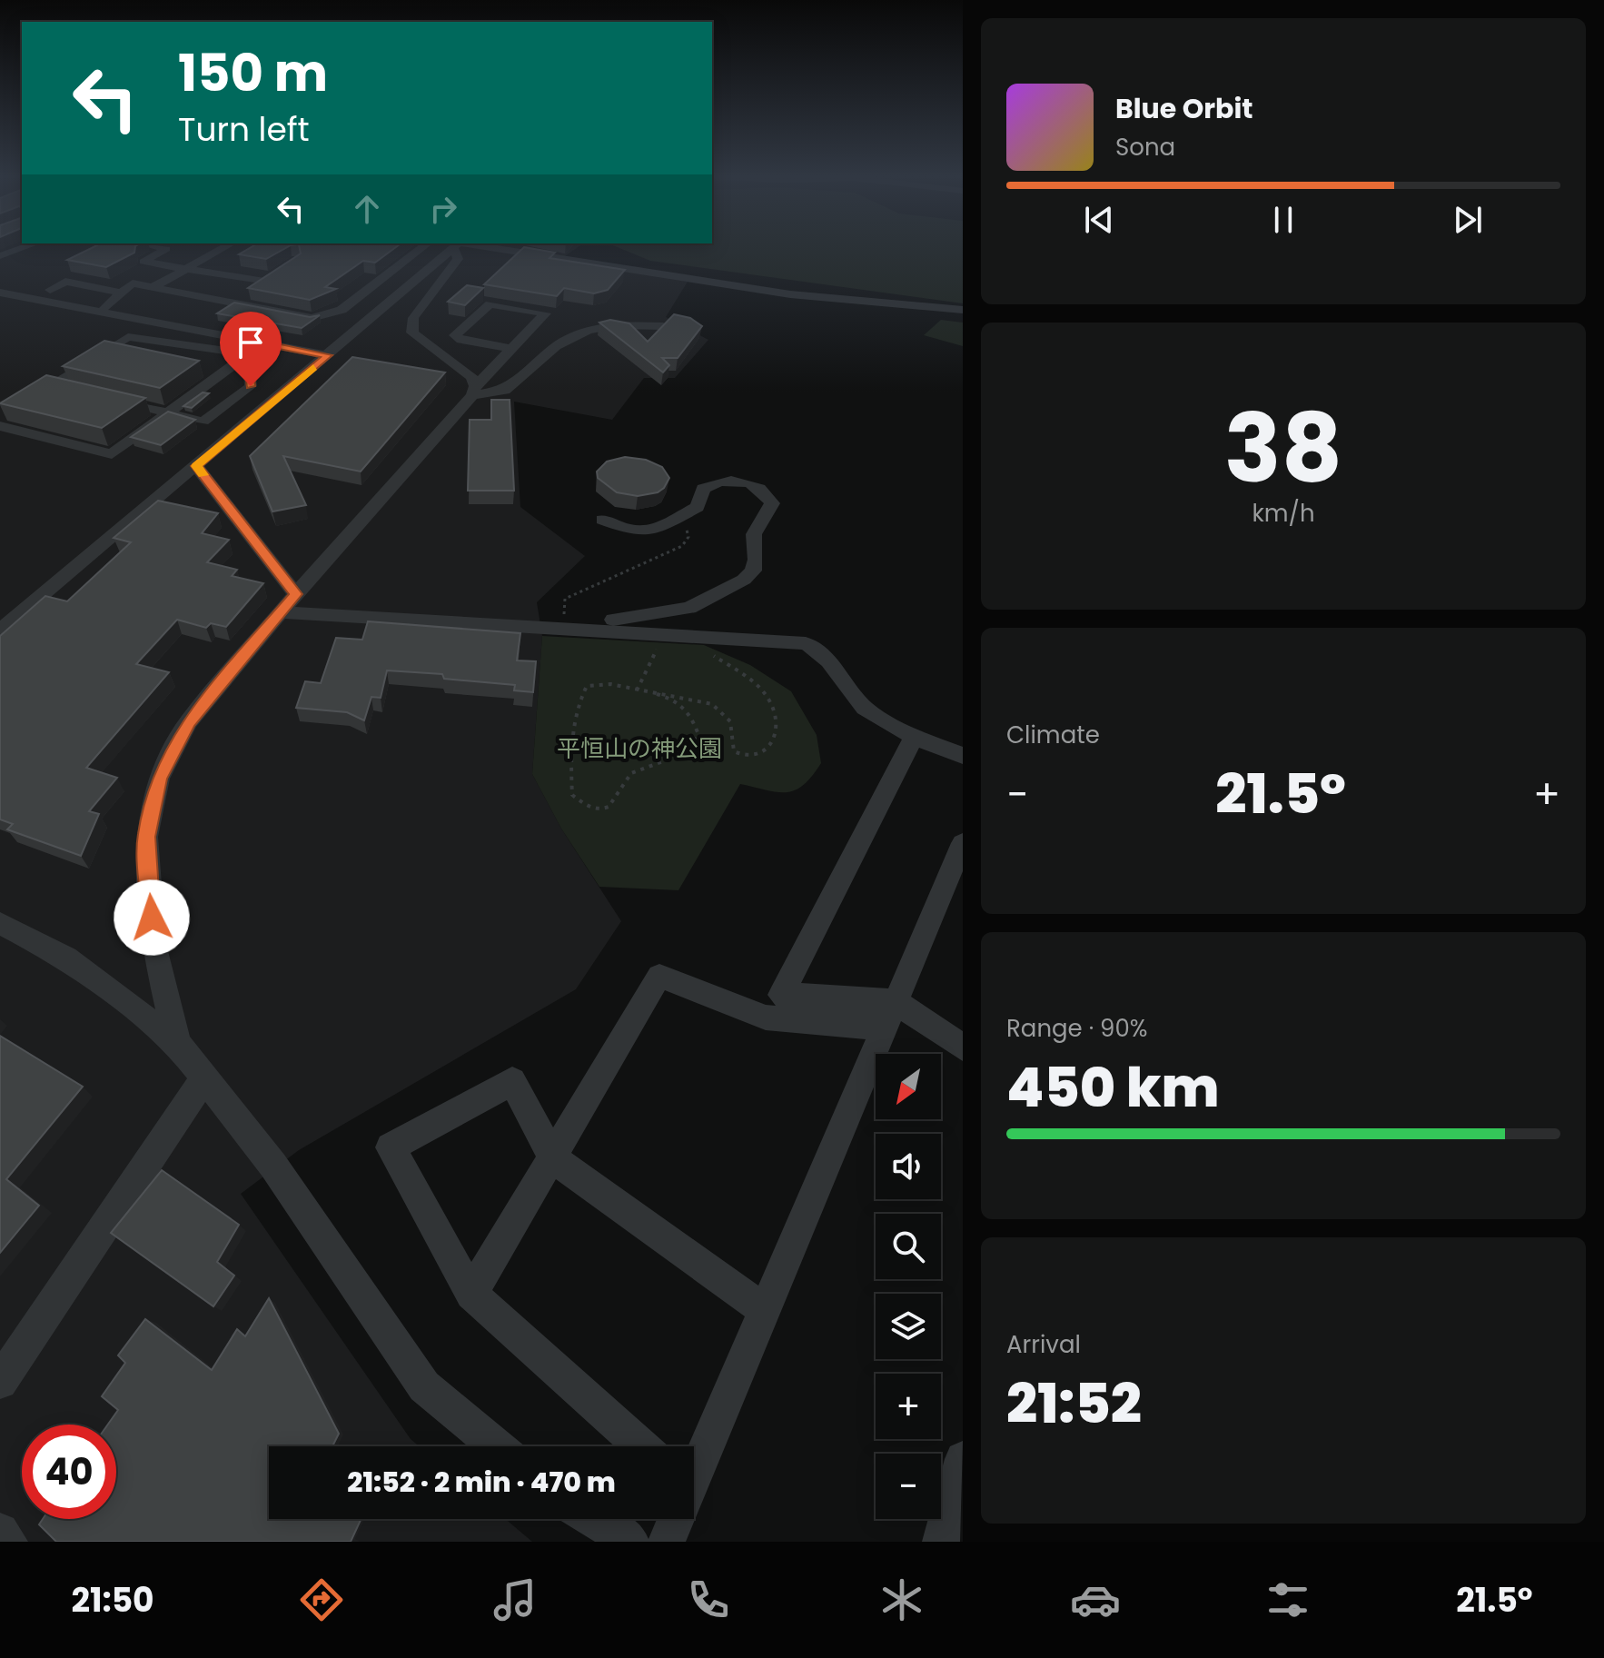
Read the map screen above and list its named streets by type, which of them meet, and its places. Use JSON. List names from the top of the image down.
{
  "parks": ["平恒山の神公園"],
  "north": "bottom left",
  "page": {
    "turn": ["150 m", "Turn left"],
    "song": ["Blue Orbit", "Sona"],
    "tile": [
      ["38", "km/h"],
      "Climate",
      ["Range · 90%", "450 km"],
      ["Arrival", "21:52"]
    ],
    "heat": ["−", "21.5°", "+"],
    "map_buttons": ["+", "−"],
    "limit": "40",
    "trip": "21:52 · 2 min · 470 m",
    "tabs": ["21:50", "21.5°"]
  }
}
